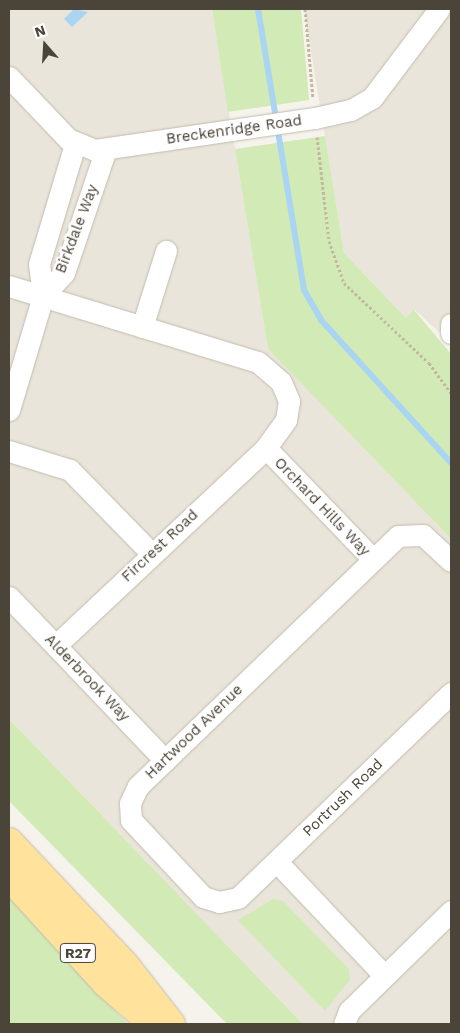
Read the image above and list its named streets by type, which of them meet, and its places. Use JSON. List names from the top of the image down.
{
  "streets": {
    "main road": ["R27"],
    "street": [
      "Breckenridge Road",
      "Birkdale Way",
      "Orchard Hills Way",
      "Fircrest Road",
      "Alderbrook Way",
      "Hartwood Avenue",
      "Portrush Road"
    ]
  },
  "crossings": [
    ["Breckenridge Road", "Birkdale Way"],
    ["Birkdale Way", "Orchard Hills Way"],
    ["Orchard Hills Way", "Fircrest Road"],
    ["Orchard Hills Way", "Hartwood Avenue"],
    ["Fircrest Road", "Alderbrook Way"],
    ["Alderbrook Way", "Hartwood Avenue"],
    ["Hartwood Avenue", "Portrush Road"]
  ],
  "north": "top"
}
